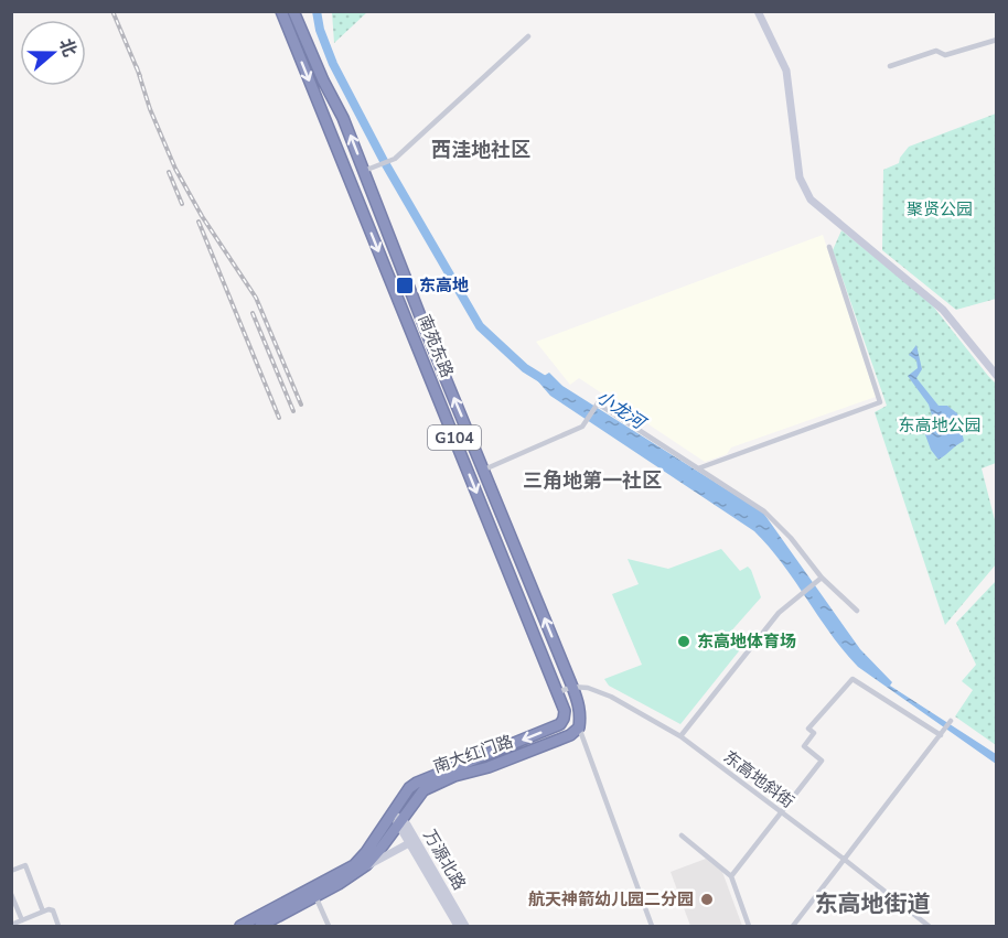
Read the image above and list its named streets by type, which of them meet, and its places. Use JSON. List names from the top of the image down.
{
  "streets": {
    "highway": ["南苑东路", "G104", "南大红门路"],
    "street": ["东高地斜街", "万源北路"]
  },
  "crossings": [
    ["南苑东路", "G104"],
    ["南苑东路", "南大红门路"],
    ["南苑东路", "东高地斜街"],
    ["G104", "南大红门路"],
    ["G104", "东高地斜街"],
    ["南大红门路", "万源北路"]
  ],
  "districts": ["西洼地社区", "三角地第一社区", "东高地街道"],
  "water": ["小龙河"],
  "parks": ["聚贤公园", "东高地公园"],
  "places": {
    "transit": ["东高地"],
    "other": ["东高地体育场", "航天神箭幼儿园二分园"]
  },
  "north": "right"
}
